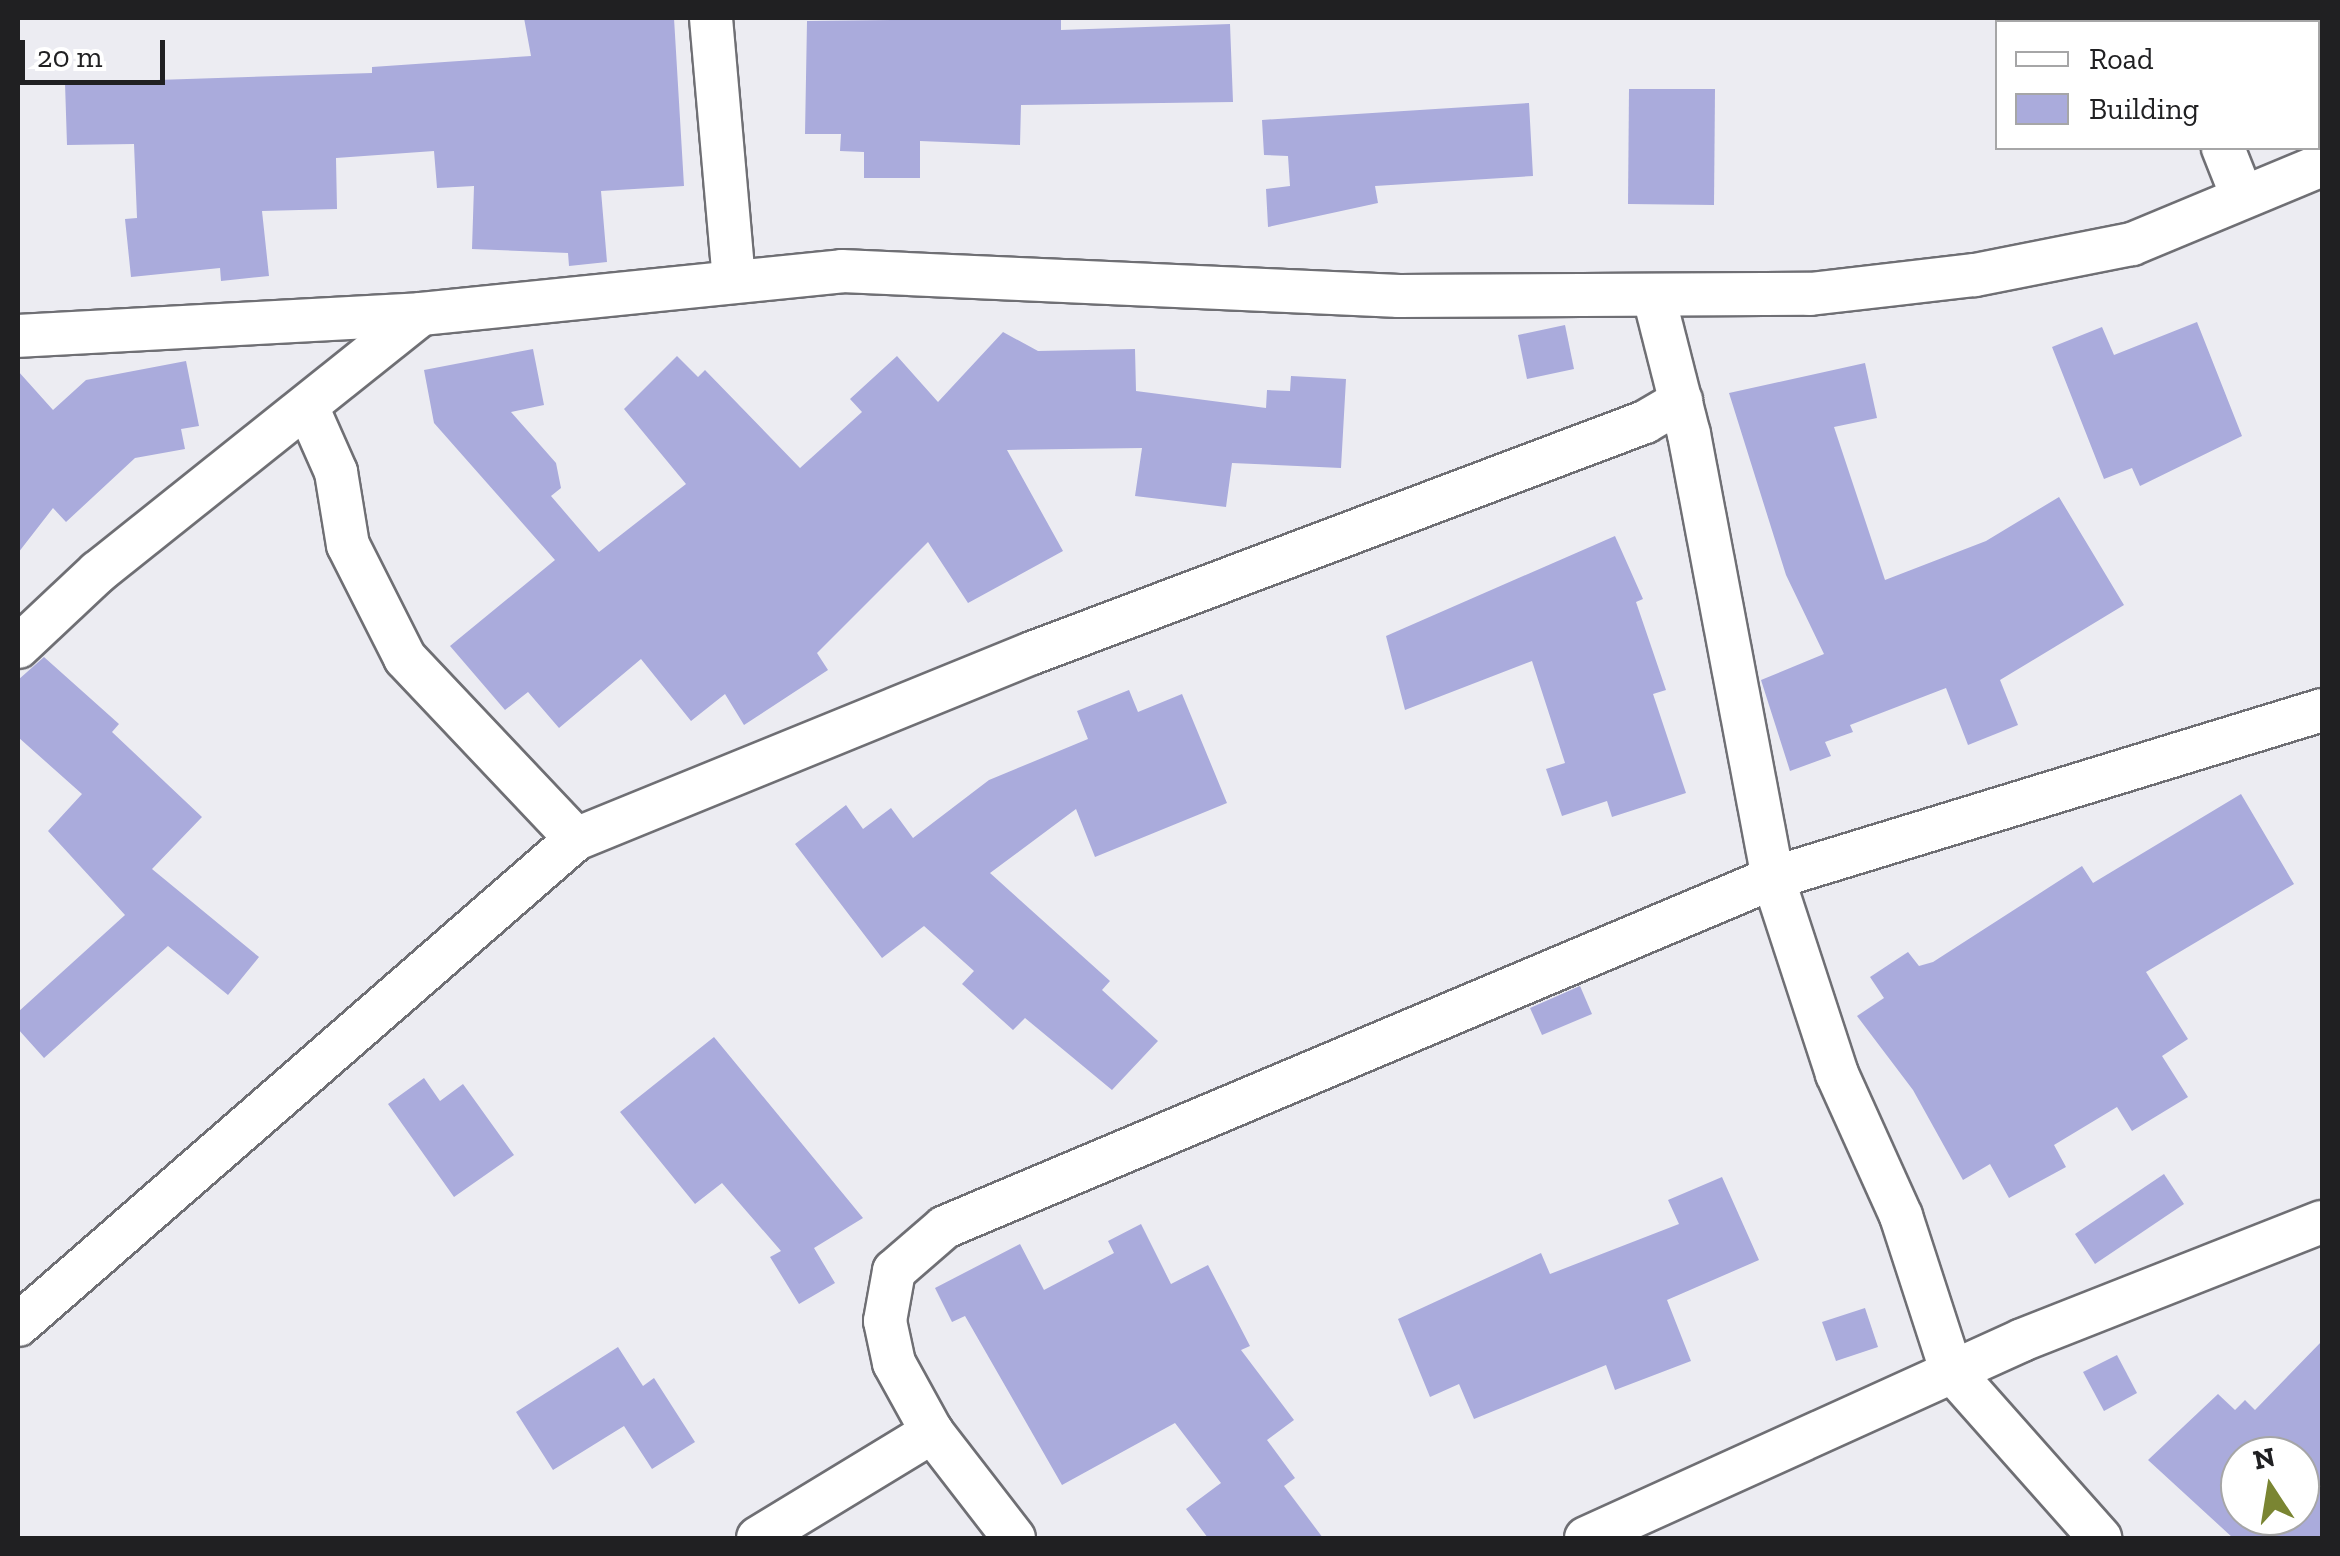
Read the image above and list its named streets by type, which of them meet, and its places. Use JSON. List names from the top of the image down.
{
  "legend": ["Road", "Building"],
  "scale_bar": "20 m",
  "north": "top"
}
